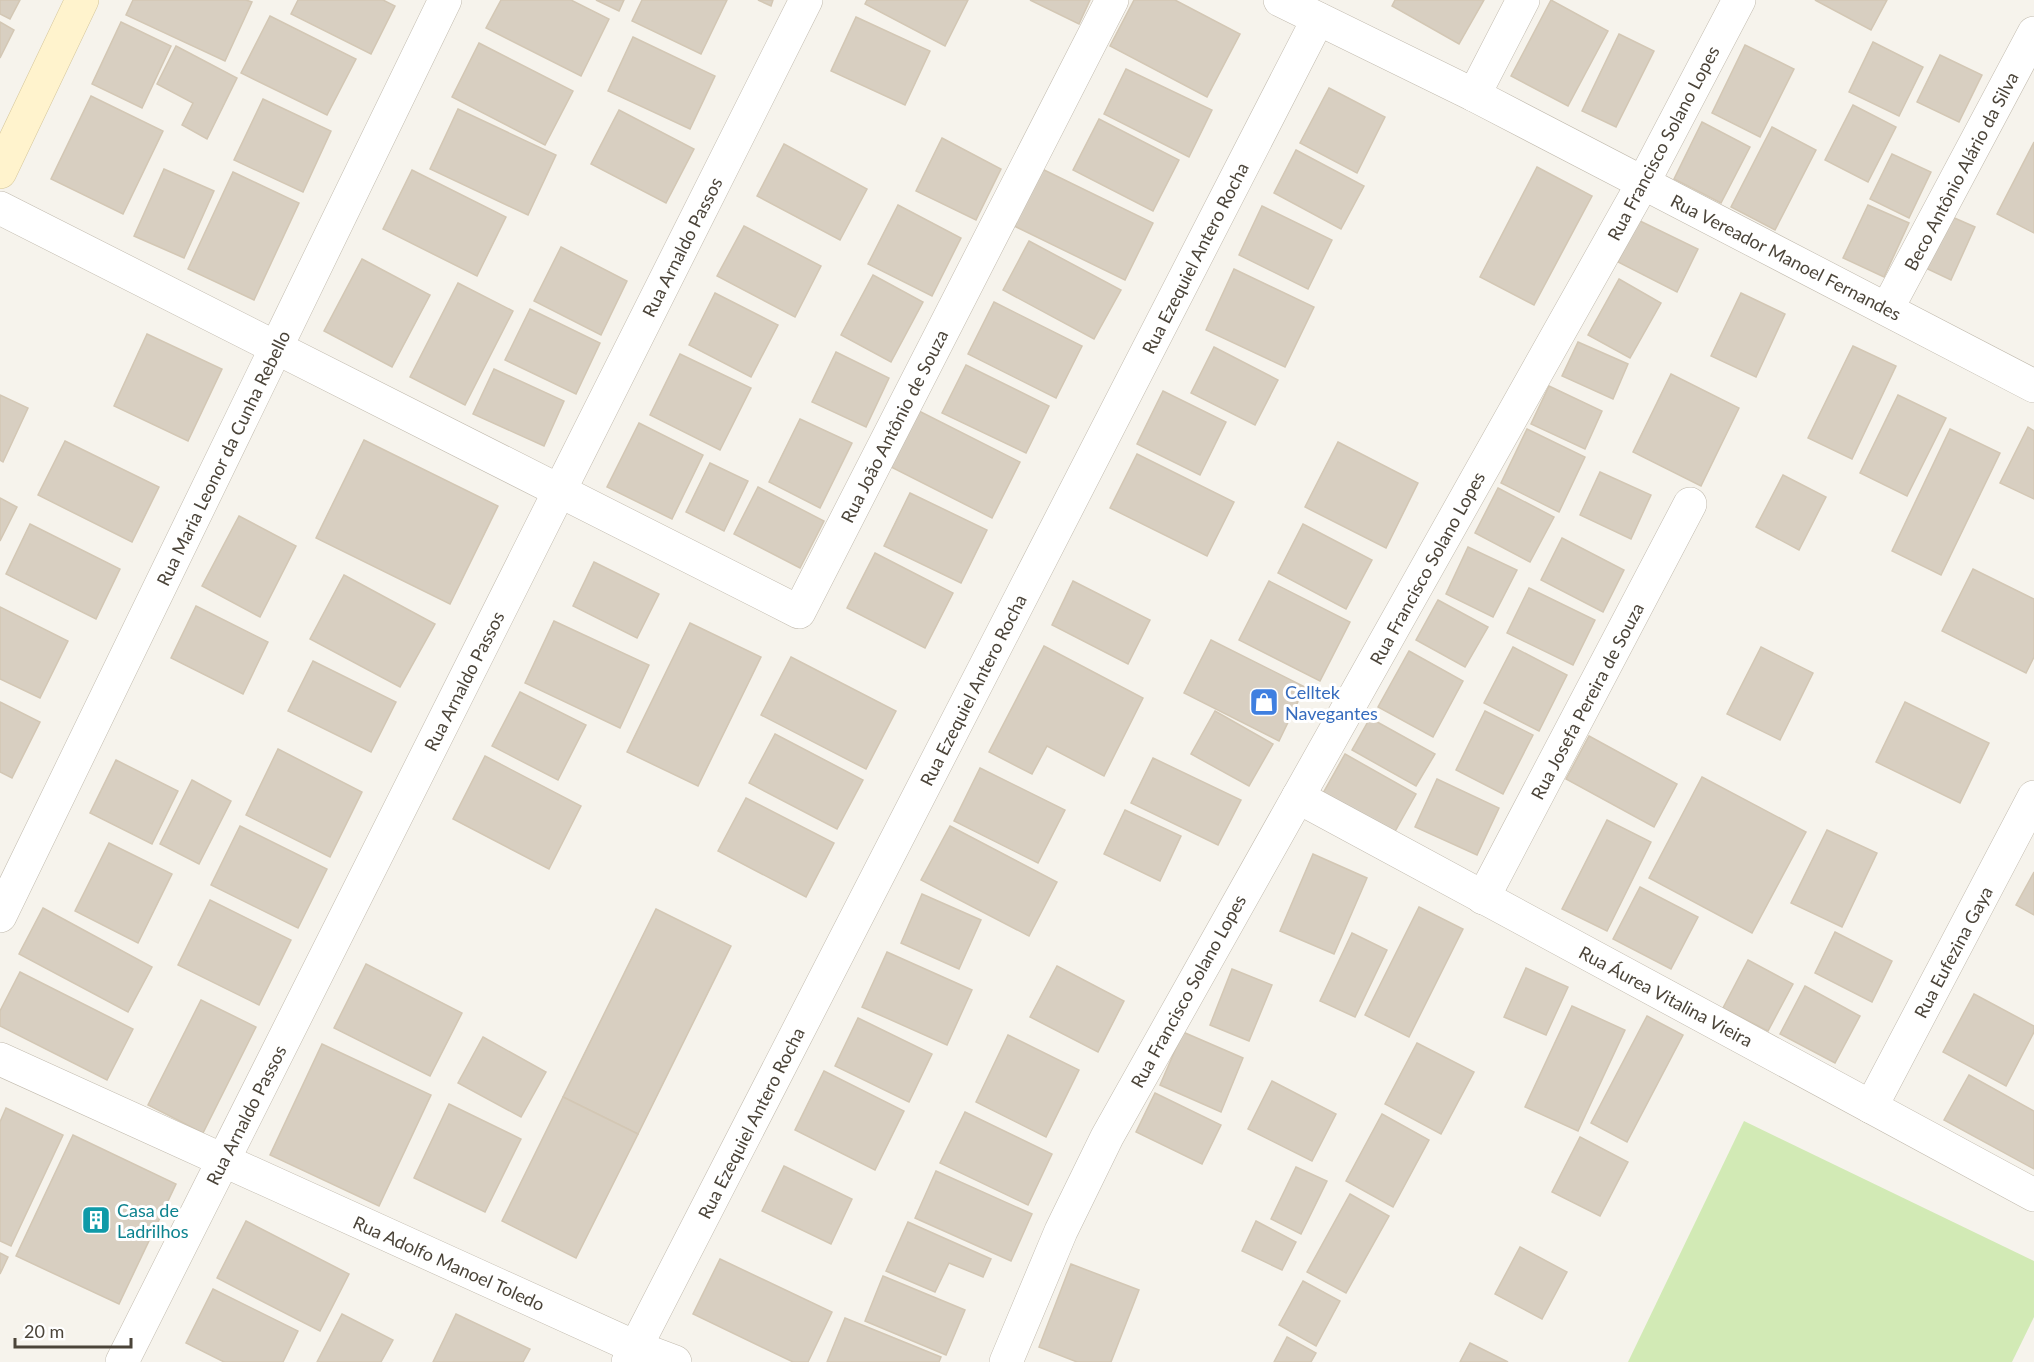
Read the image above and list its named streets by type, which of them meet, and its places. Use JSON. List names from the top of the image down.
{
  "streets": {
    "street": [
      "Rua Francisco Solano Lopes",
      "Beco Antônio Alário da Silva",
      "Rua Arnaldo Passos",
      "Rua Vereador Manoel Fernandes",
      "Rua Ezequiel Antero Rocha",
      "Rua João Antônio de Souza",
      "Rua Maria Leonor da Cunha Rebello",
      "Rua Josefa Pereira de Souza",
      "Rua Eufezina Gaya",
      "Rua Áurea Vitalina Vieira",
      "Rua Adolfo Manoel Toledo"
    ]
  },
  "crossings": [
    ["Rua Francisco Solano Lopes", "Rua Vereador Manoel Fernandes"],
    ["Rua Francisco Solano Lopes", "Rua Áurea Vitalina Vieira"],
    ["Beco Antônio Alário da Silva", "Rua Vereador Manoel Fernandes"],
    ["Rua Arnaldo Passos", "Rua João Antônio de Souza"],
    ["Rua Arnaldo Passos", "Rua Adolfo Manoel Toledo"],
    ["Rua Vereador Manoel Fernandes", "Rua Ezequiel Antero Rocha"],
    ["Rua Ezequiel Antero Rocha", "Rua Adolfo Manoel Toledo"],
    ["Rua Josefa Pereira de Souza", "Rua Áurea Vitalina Vieira"],
    ["Rua Eufezina Gaya", "Rua Áurea Vitalina Vieira"]
  ],
  "places": {
    "shop": ["Celltek Navegantes"],
    "building": ["Casa de Ladrilhos"]
  },
  "scale_bar": "20 m"
}
